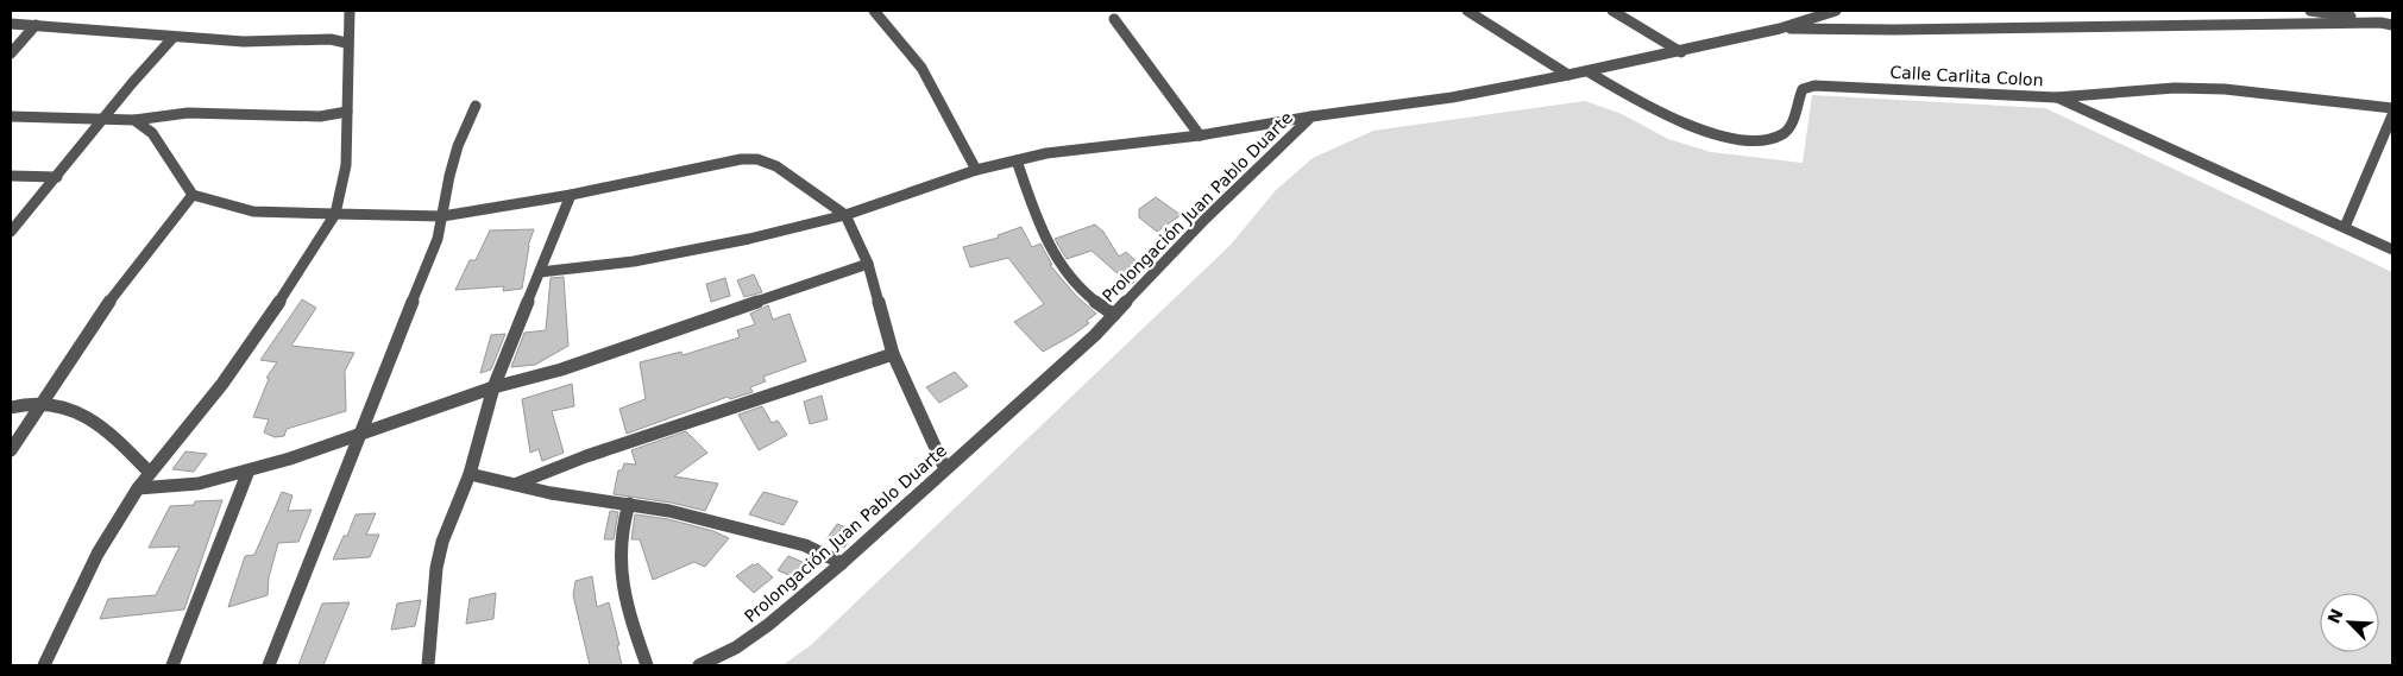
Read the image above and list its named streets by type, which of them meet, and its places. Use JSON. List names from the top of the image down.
{
  "streets": {
    "street": ["Calle Carlita Colon", "Prolongación Juan Pablo Duarte"]
  },
  "crossings": [
    ["Calle Carlita Colon", "Prolongación Juan Pablo Duarte"]
  ],
  "north": "top left"
}
